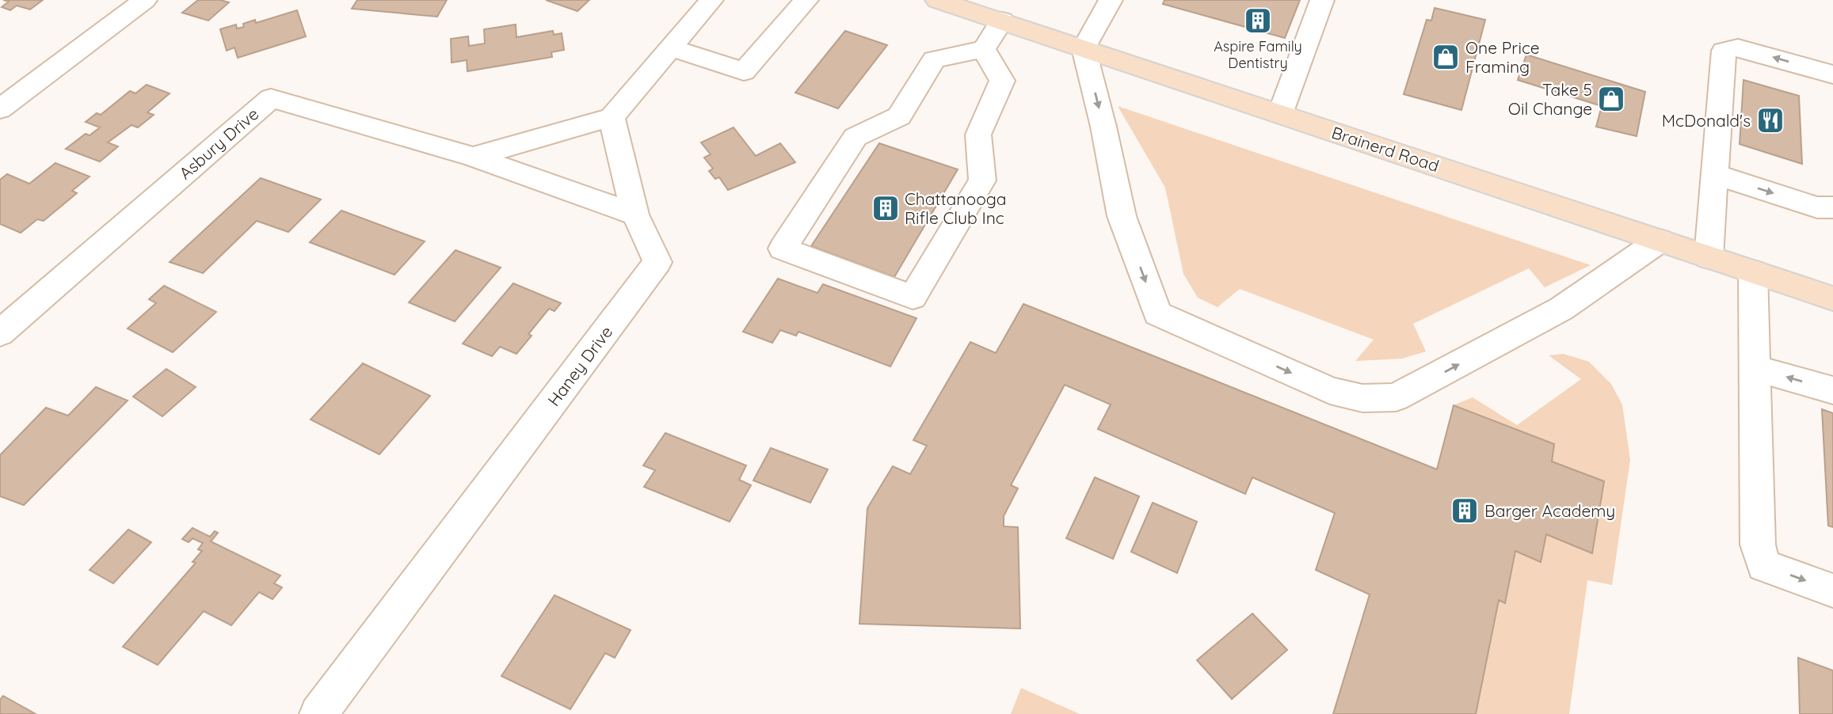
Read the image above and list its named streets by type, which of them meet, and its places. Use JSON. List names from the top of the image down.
{
  "streets": {
    "main road": ["Brainerd Road"],
    "street": ["Asbury Drive", "Haney Drive"]
  },
  "places": {
    "building": ["Aspire Family Dentistry", "Chattanooga Rifle Club Inc", "Barger Academy"],
    "shop": ["One Price Framing", "Take 5 Oil Change"],
    "restaurant": ["McDonald's"]
  }
}
